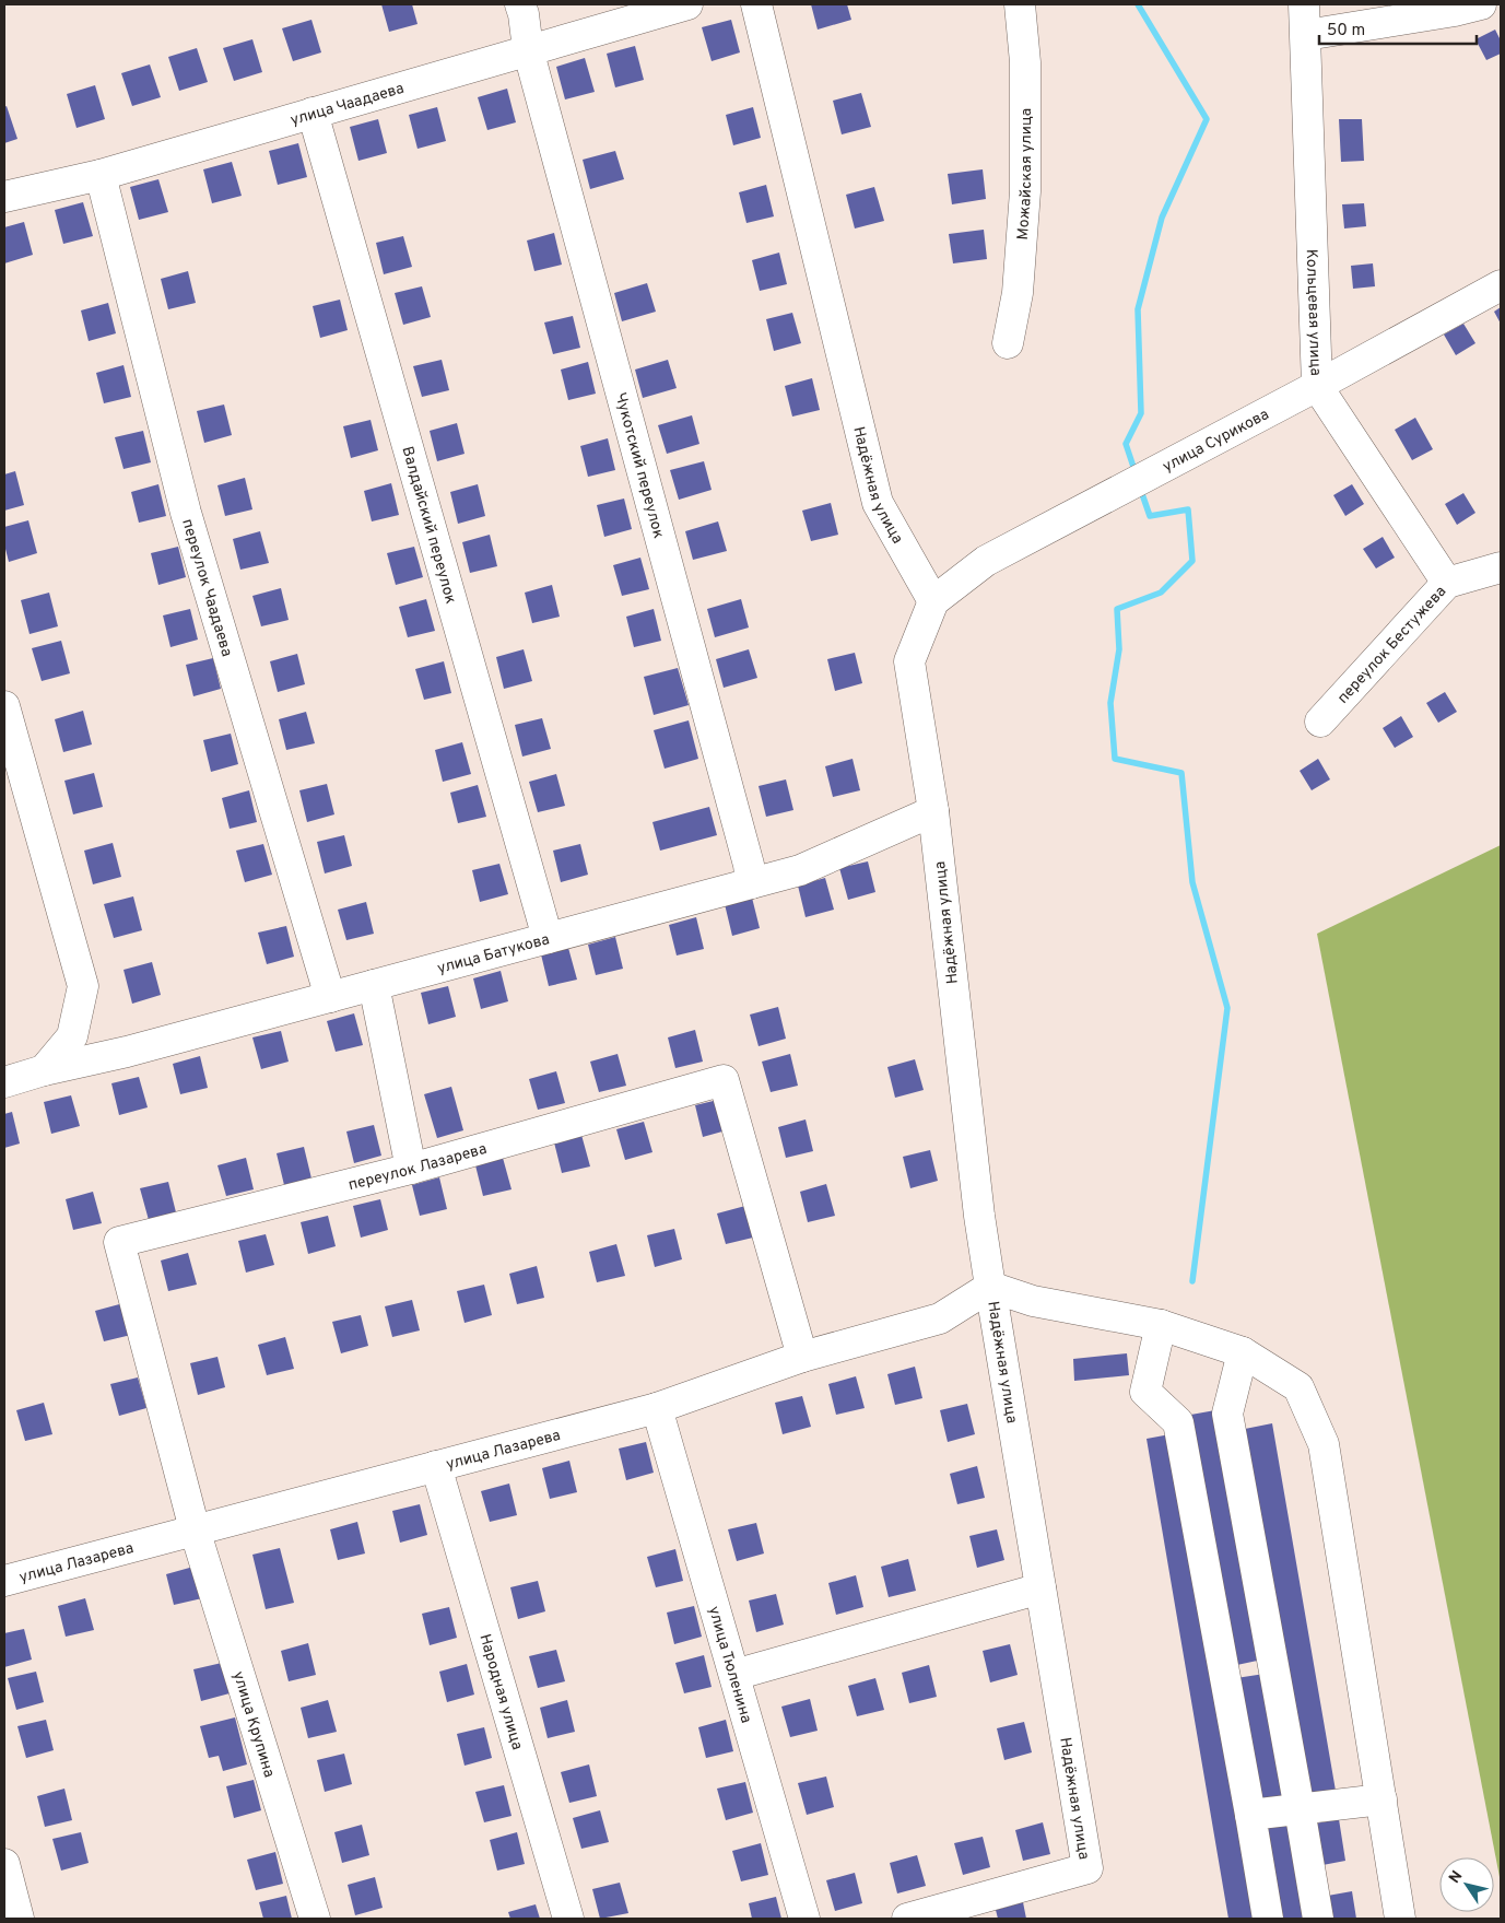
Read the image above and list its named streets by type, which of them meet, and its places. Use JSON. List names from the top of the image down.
{
  "streets": {
    "street": [
      "улица Чаадаева",
      "Можайская улица",
      "Кольцевая улица",
      "улица Сурикова",
      "Чукотский переулок",
      "Надёжная улица",
      "Валдайский переулок",
      "переулок Чаадаева",
      "переулок Бестужева",
      "улица Батукова",
      "переулок Лазарева",
      "улица Лазарева",
      "улица Тюленина",
      "Народная улица",
      "улица Крупина"
    ]
  },
  "crossings": [
    ["улица Чаадаева", "Чукотский переулок"],
    ["улица Чаадаева", "Валдайский переулок"],
    ["улица Чаадаева", "переулок Чаадаева"],
    ["Кольцевая улица", "улица Сурикова"],
    ["Кольцевая улица", "переулок Бестужева"],
    ["улица Сурикова", "Надёжная улица"],
    ["Чукотский переулок", "улица Батукова"],
    ["Надёжная улица", "улица Батукова"],
    ["Надёжная улица", "улица Лазарева"],
    ["Валдайский переулок", "улица Батукова"],
    ["переулок Чаадаева", "улица Батукова"],
    ["переулок Лазарева", "улица Лазарева"],
    ["переулок Лазарева", "улица Крупина"],
    ["улица Лазарева", "улица Тюленина"],
    ["улица Лазарева", "Народная улица"],
    ["улица Лазарева", "улица Крупина"]
  ],
  "scale_bar": "50 m",
  "north": "top left"
}
